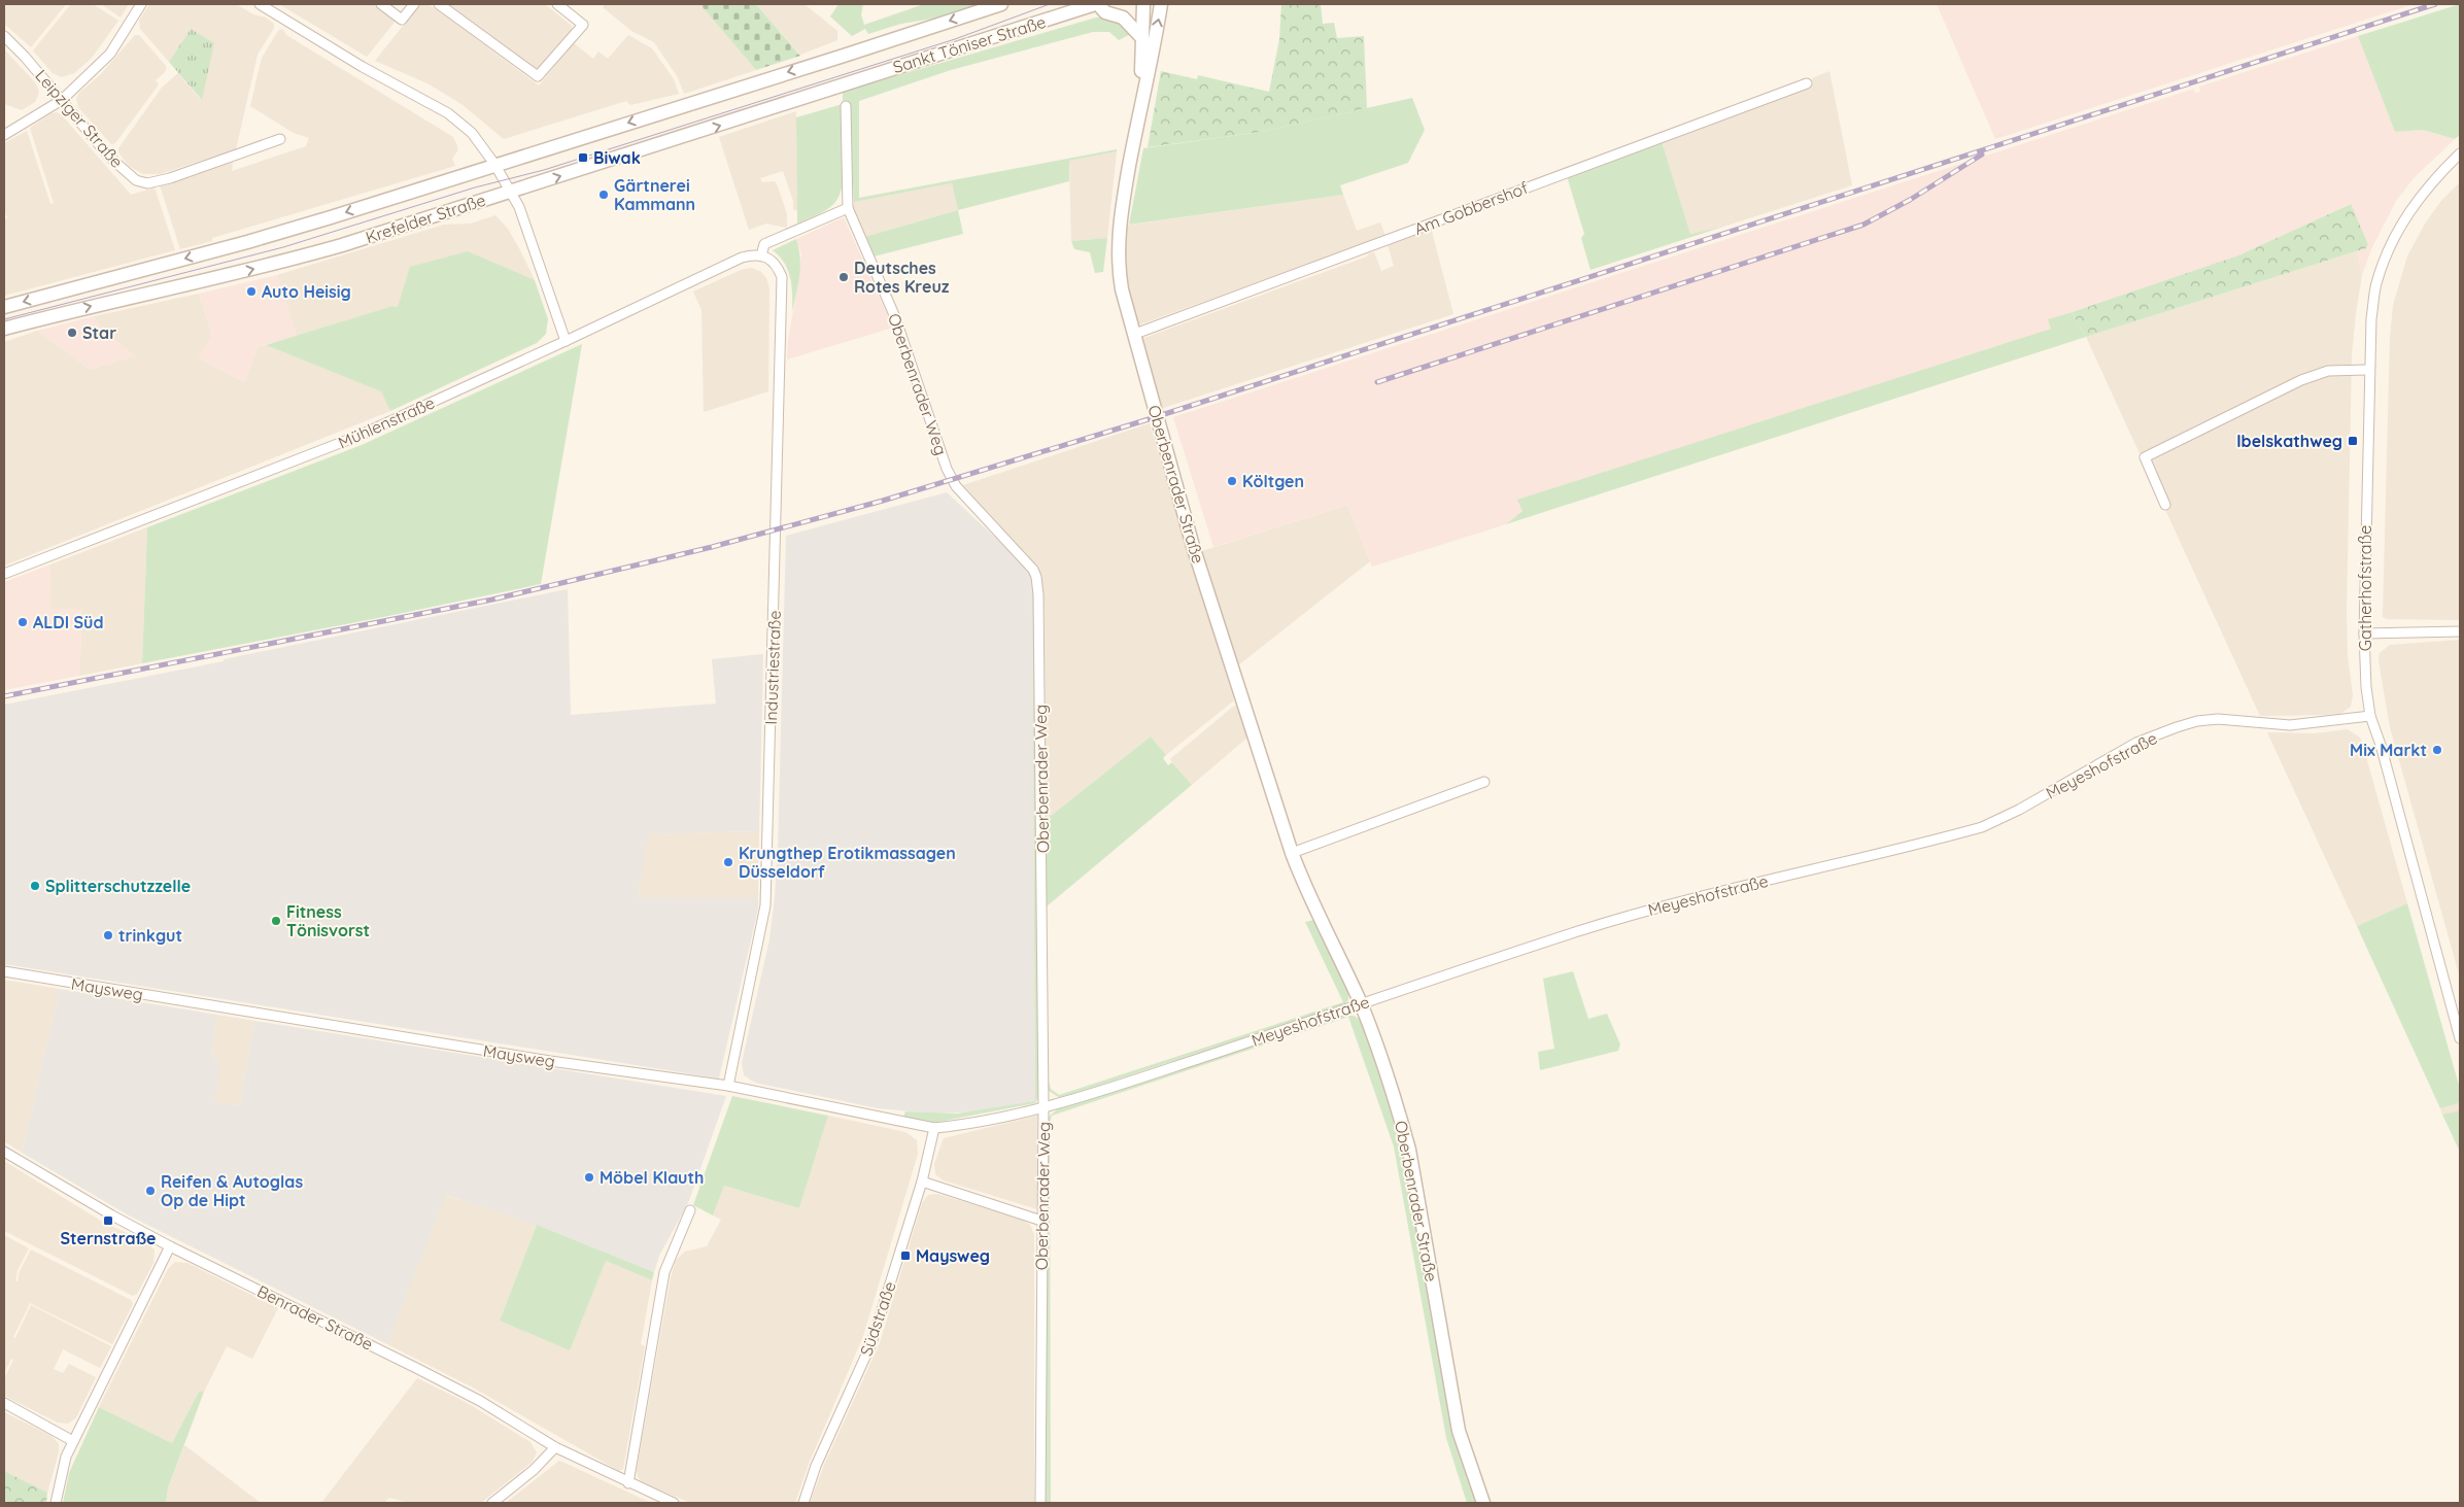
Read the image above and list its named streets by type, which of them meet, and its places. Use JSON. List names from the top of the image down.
{
  "streets": {
    "main road": ["Sankt Töniser Straße", "Krefelder Straße", "Oberbenrader Straße"],
    "street": [
      "Leipziger Straße",
      "Am Gobbershof",
      "Oberbenrader Weg",
      "Mühlenstraße",
      "Gatherhofstraße",
      "Industriestraße",
      "Meyeshofstraße",
      "Maysweg",
      "Benrader Straße",
      "Südstraße"
    ]
  },
  "crossings": [
    ["Sankt Töniser Straße", "Krefelder Straße"],
    ["Am Gobbershof", "Oberbenrader Straße"],
    ["Oberbenrader Weg", "Meyeshofstraße"],
    ["Mühlenstraße", "Industriestraße"],
    ["Oberbenrader Straße", "Meyeshofstraße"],
    ["Gatherhofstraße", "Meyeshofstraße"],
    ["Industriestraße", "Maysweg"],
    ["Meyeshofstraße", "Maysweg"],
    ["Maysweg", "Südstraße"]
  ],
  "places": {
    "transit": [
      "Biwak",
      "Ibelskathweg",
      "Sternstraße",
      "Maysweg"
    ],
    "other": [
      "Gärtnerei Kammann",
      "Deutsches Rotes Kreuz",
      "Auto Heisig",
      "Star",
      "Költgen",
      "ALDI Süd",
      "Mix Markt",
      "Krungthep Erotikmassagen Düsseldorf",
      "Splitterschutzzelle",
      "Fitness Tönisvorst",
      "trinkgut",
      "Möbel Klauth",
      "Reifen & Autoglas Op de Hipt"
    ]
  }
}
